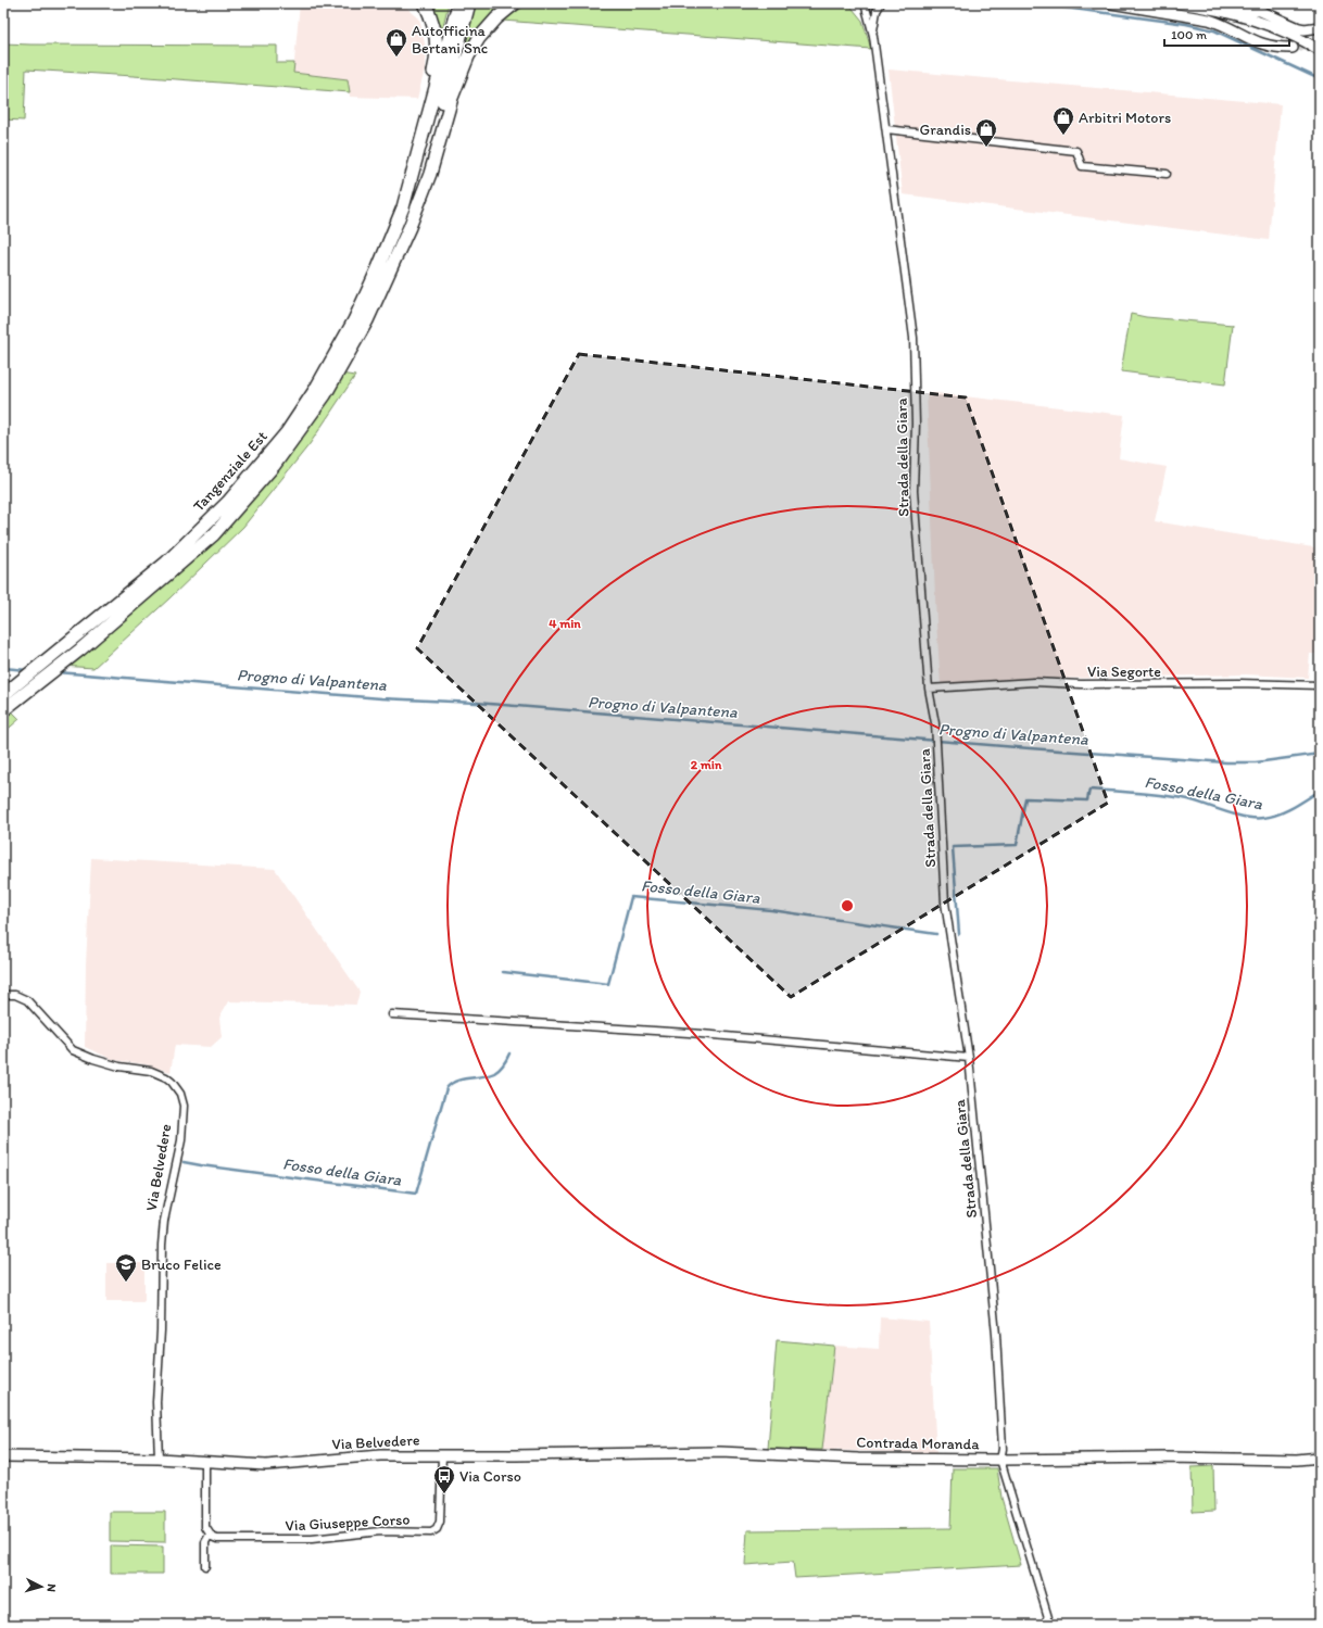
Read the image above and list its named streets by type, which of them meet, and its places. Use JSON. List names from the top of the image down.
{
  "streets": {
    "highway": ["Tangenziale Est"],
    "street": [
      "Strada della Giara",
      "Via Segorte",
      "Via Belvedere",
      "Contrada Moranda",
      "Via Giuseppe Corso"
    ]
  },
  "crossings": [
    ["Strada della Giara", "Via Segorte"],
    ["Strada della Giara", "Contrada Moranda"],
    ["Via Belvedere", "Contrada Moranda"],
    ["Via Belvedere", "Via Giuseppe Corso"]
  ],
  "water": ["Progno di Valpantena", "Fosso della Giara"],
  "places": {
    "shop": ["Autofficina Bertani Snc", "Arbitri Motors", "Grandis"],
    "school or university": ["Bruco Felice"],
    "bus stop": ["Via Corso"]
  },
  "scale_bar": "100 m",
  "north": "right",
  "rings": ["4 min", "2 min"]
}
